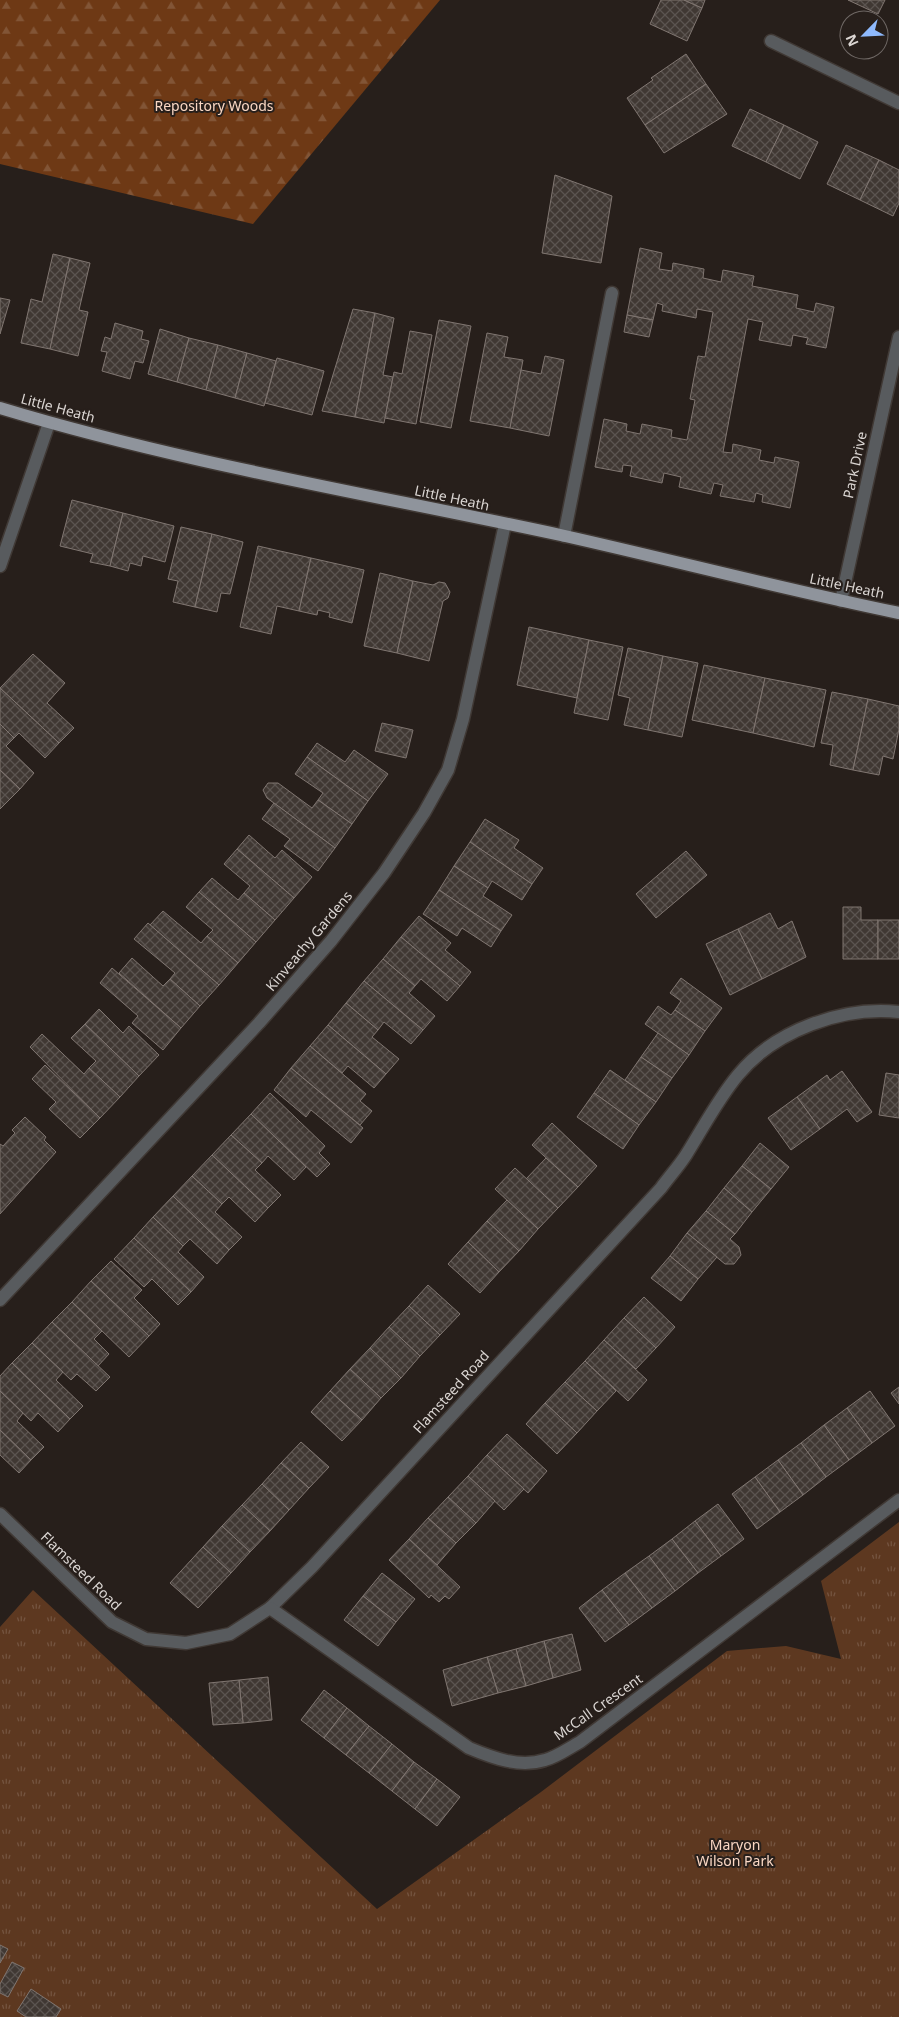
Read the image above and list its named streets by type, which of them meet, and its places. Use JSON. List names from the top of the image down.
{
  "streets": {
    "main road": ["Little Heath"],
    "street": [
      "Park Drive",
      "Kinveachy Gardens",
      "Flamsteed Road",
      "McCall Crescent"
    ]
  },
  "crossings": [
    ["Little Heath", "Park Drive"],
    ["Little Heath", "Kinveachy Gardens"],
    ["Flamsteed Road", "McCall Crescent"]
  ],
  "parks": ["Repository Woods", "Maryon Wilson Park"],
  "north": "bottom left"
}
